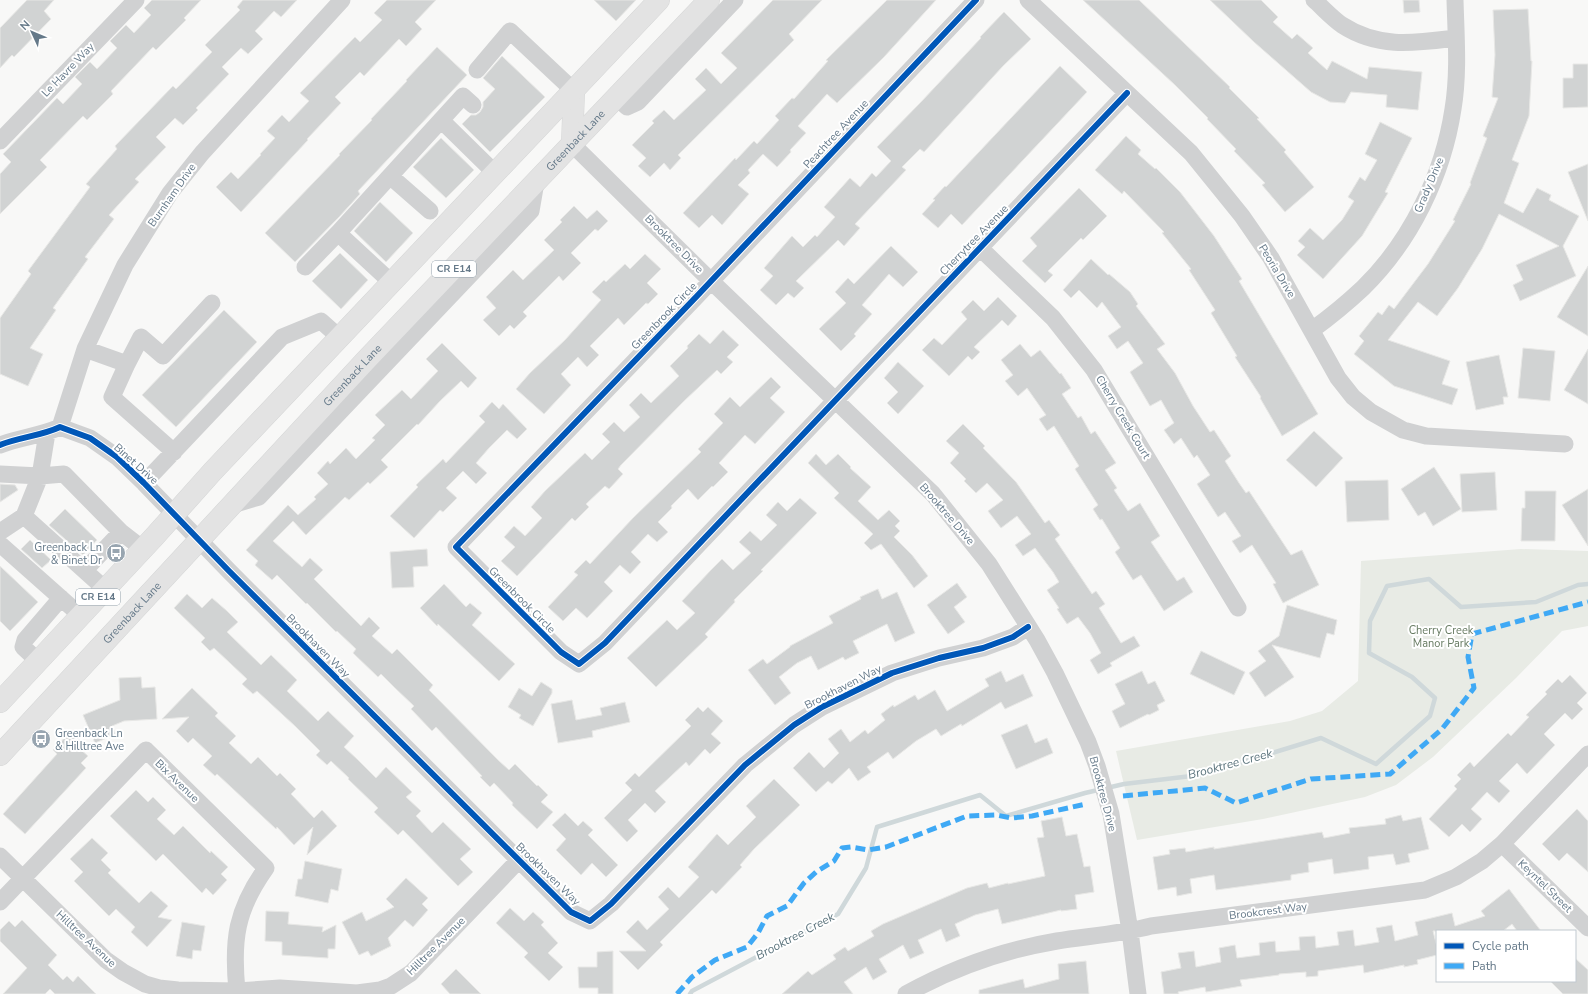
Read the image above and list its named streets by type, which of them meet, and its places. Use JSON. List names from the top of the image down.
{
  "streets": {
    "main road": ["Greenback Lane", "CR E14"],
    "street": [
      "Le Havre Way",
      "Peachtree Avenue",
      "Grady Drive",
      "Burnham Drive",
      "Cherrytree Avenue",
      "Brooktree Drive",
      "Peoria Drive",
      "Greenbrook Circle",
      "Cherry Creek Court",
      "Binet Drive",
      "Brookhaven Way",
      "Bix Avenue",
      "Keyntel Street",
      "Brookcrest Way",
      "Hilltree Avenue"
    ]
  },
  "crossings": [
    ["Peachtree Avenue", "Brooktree Drive"],
    ["Peachtree Avenue", "Greenbrook Circle"],
    ["Greenback Lane", "Brooktree Drive"],
    ["Greenback Lane", "Binet Drive"],
    ["Greenback Lane", "Brookhaven Way"],
    ["Grady Drive", "Peoria Drive"],
    ["Burnham Drive", "Binet Drive"],
    ["Cherrytree Avenue", "Brooktree Drive"],
    ["Cherrytree Avenue", "Peoria Drive"],
    ["Cherrytree Avenue", "Greenbrook Circle"],
    ["Cherrytree Avenue", "Cherry Creek Court"],
    ["Brooktree Drive", "Greenbrook Circle"],
    ["Brooktree Drive", "Brookhaven Way"],
    ["Brooktree Drive", "Brookcrest Way"],
    ["CR E14", "Binet Drive"],
    ["Binet Drive", "Brookhaven Way"],
    ["Brookhaven Way", "Hilltree Avenue"],
    ["Bix Avenue", "Hilltree Avenue"],
    ["Keyntel Street", "Brookcrest Way"]
  ],
  "water": ["Brooktree Creek"],
  "parks": ["Cherry Creek Manor Park"],
  "places": {
    "bus stop": ["Greenback Ln & Binet Dr", "Greenback Ln & Hilltree Ave"]
  },
  "legend": ["Cycle path", "Path"],
  "north": "top left"
}
